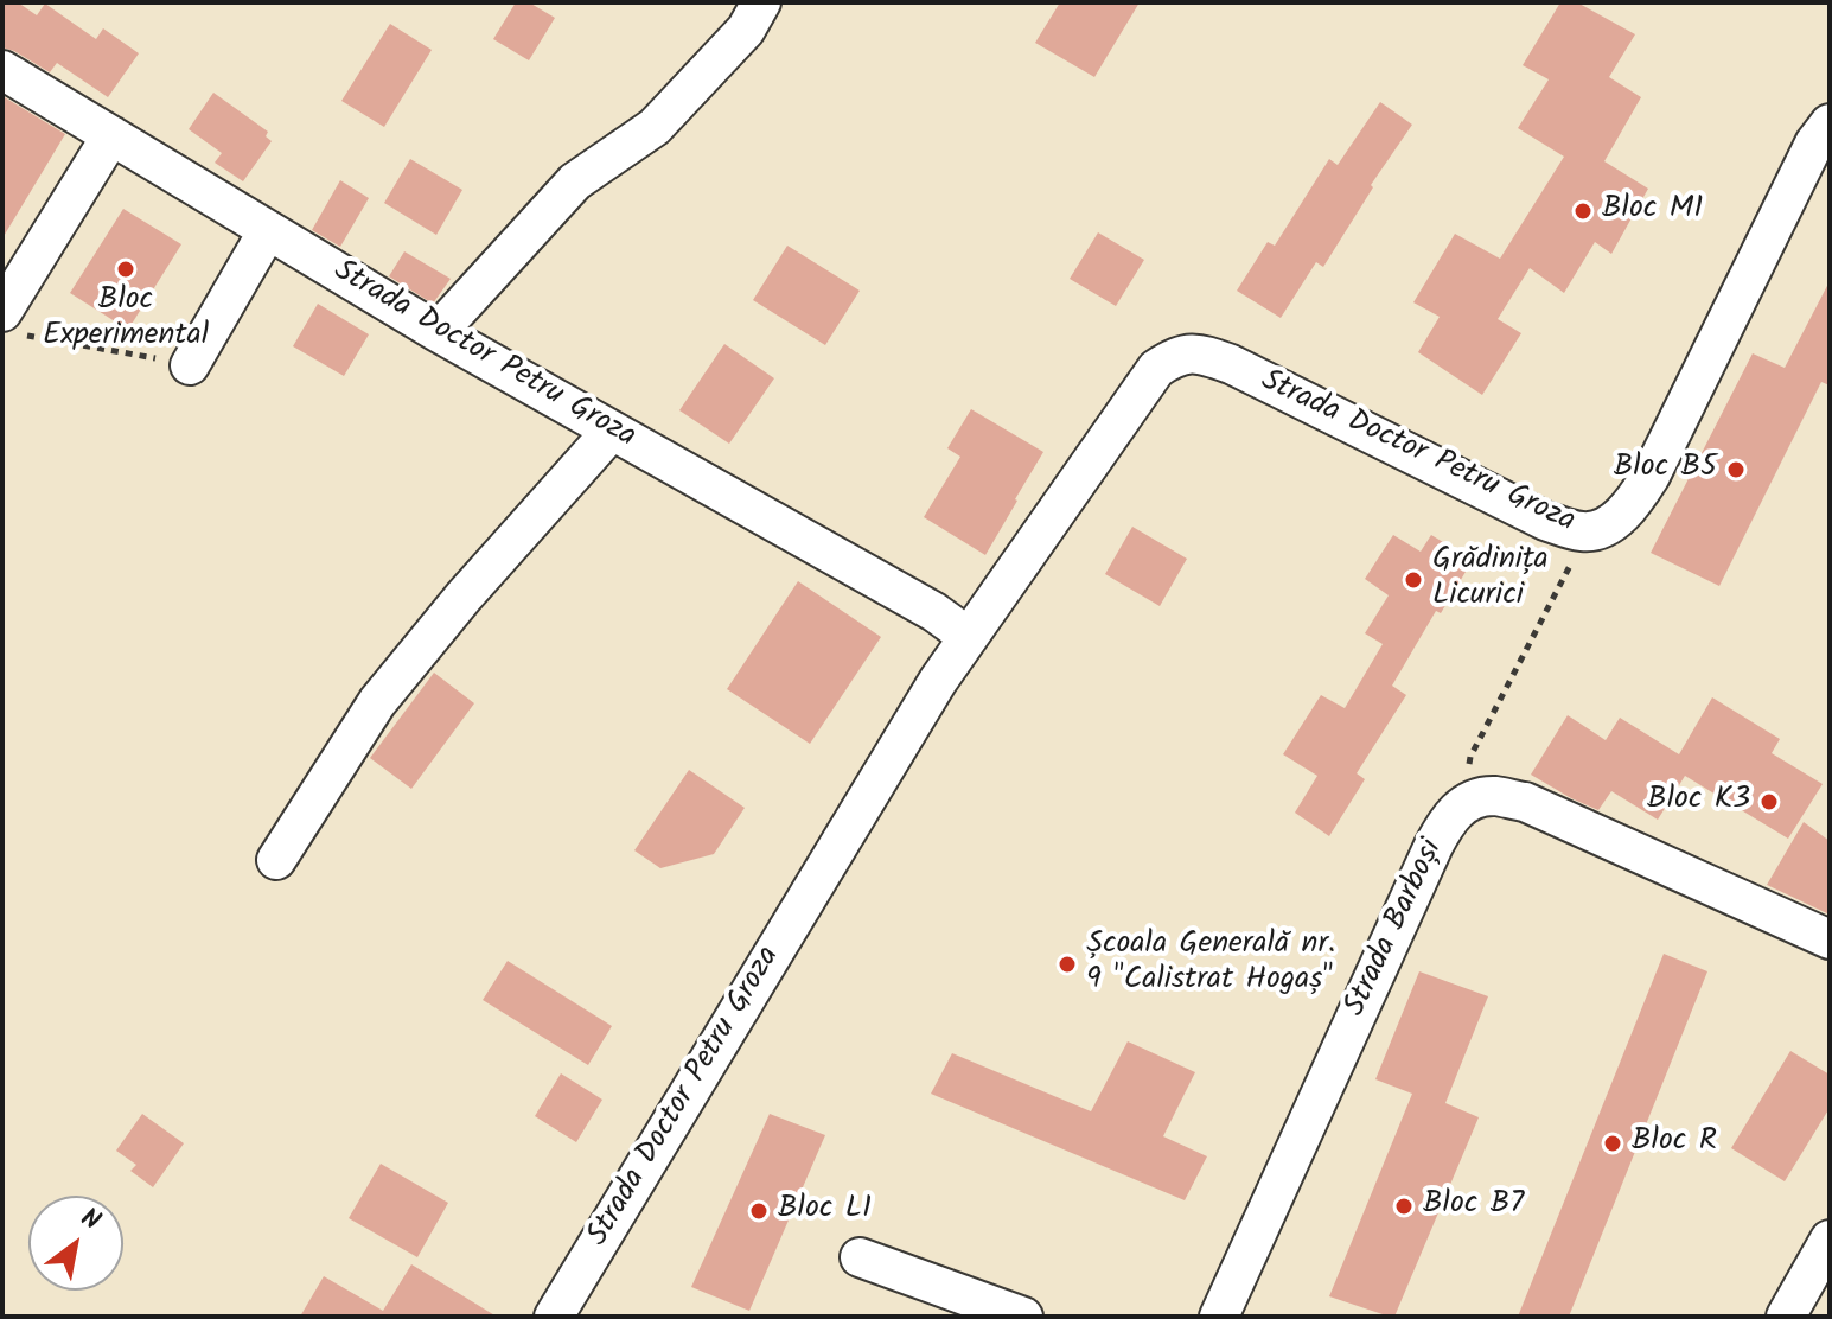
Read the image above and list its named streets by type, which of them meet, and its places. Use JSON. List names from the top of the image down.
{
  "streets": {
    "street": ["Strada Doctor Petru Groza", "Strada Barboși"]
  },
  "places": [
    "Bloc M1",
    "Bloc Experimental",
    "Bloc B5",
    "Grădinița Licurici",
    "Bloc K3",
    "Școala Generală nr. 9 \"Calistrat Hogaș\"",
    "Bloc R",
    "Bloc B7",
    "Bloc L1"
  ],
  "north": "top right"
}
